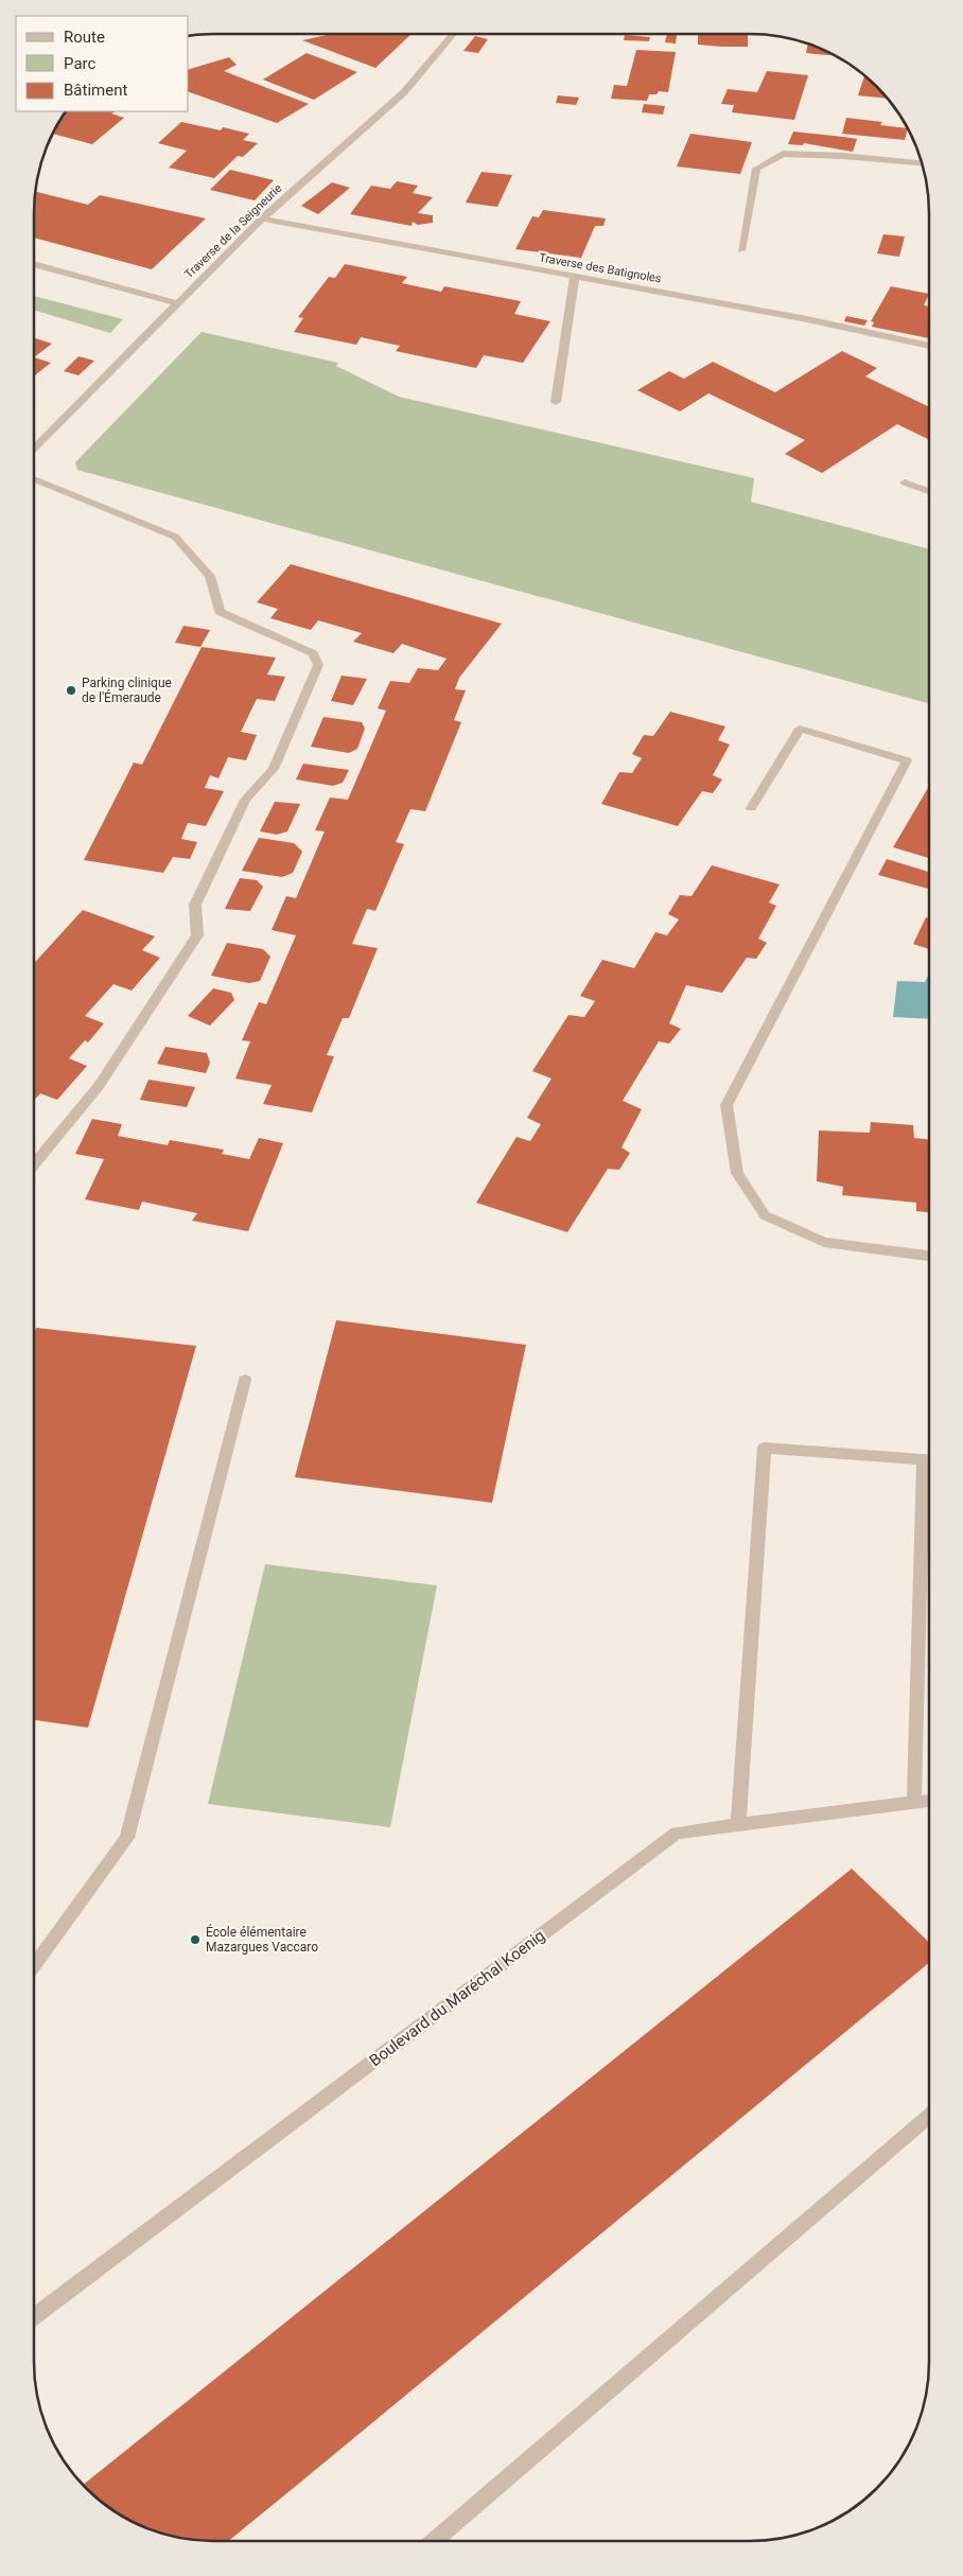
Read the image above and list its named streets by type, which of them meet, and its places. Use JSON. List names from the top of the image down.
{
  "streets": {
    "street": ["Traverse de la Seigneurie", "Traverse des Batignoles", "Boulevard du Maréchal Koenig"]
  },
  "crossings": [
    ["Traverse de la Seigneurie", "Traverse des Batignoles"]
  ],
  "places": ["Parking clinique de l'Émeraude", "École élémentaire Mazargues Vaccaro"],
  "legend": ["Route", "Parc", "Bâtiment"]
}
